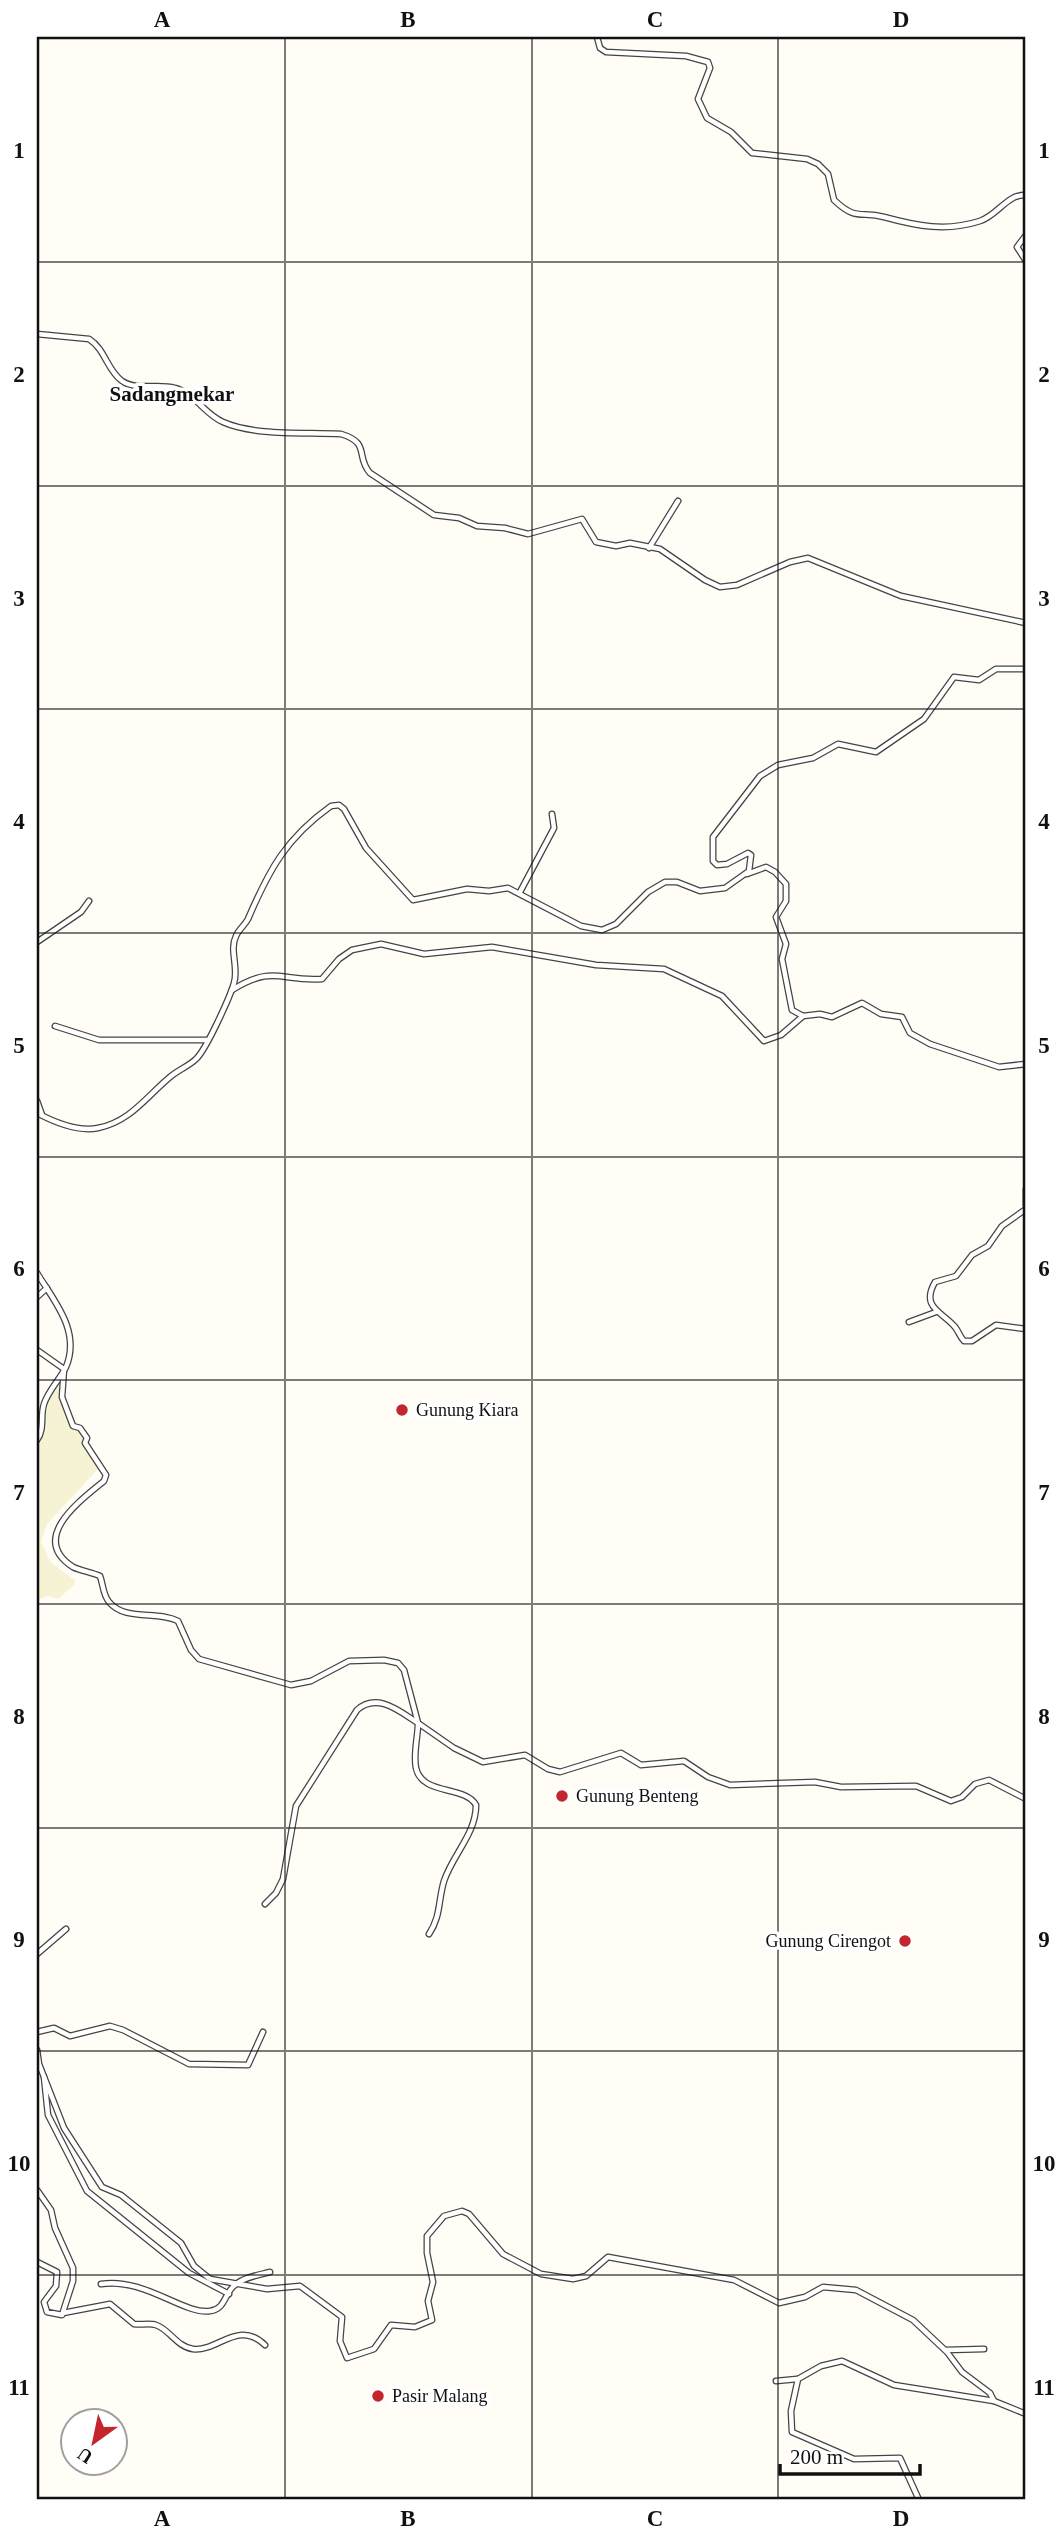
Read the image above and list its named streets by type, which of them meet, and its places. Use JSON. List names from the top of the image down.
{
  "districts": ["Sadangmekar"],
  "places": [
    "Gunung Kiara",
    "Gunung Benteng",
    "Gunung Cirengot",
    "Pasir Malang"
  ],
  "scale_bar": "200 m",
  "north": "bottom left",
  "grid": {
    "columns": [
      "A",
      "B",
      "C",
      "D"
    ],
    "rows": [
      "1",
      "2",
      "3",
      "4",
      "5",
      "6",
      "7",
      "8",
      "9",
      "10",
      "11"
    ]
  }
}
